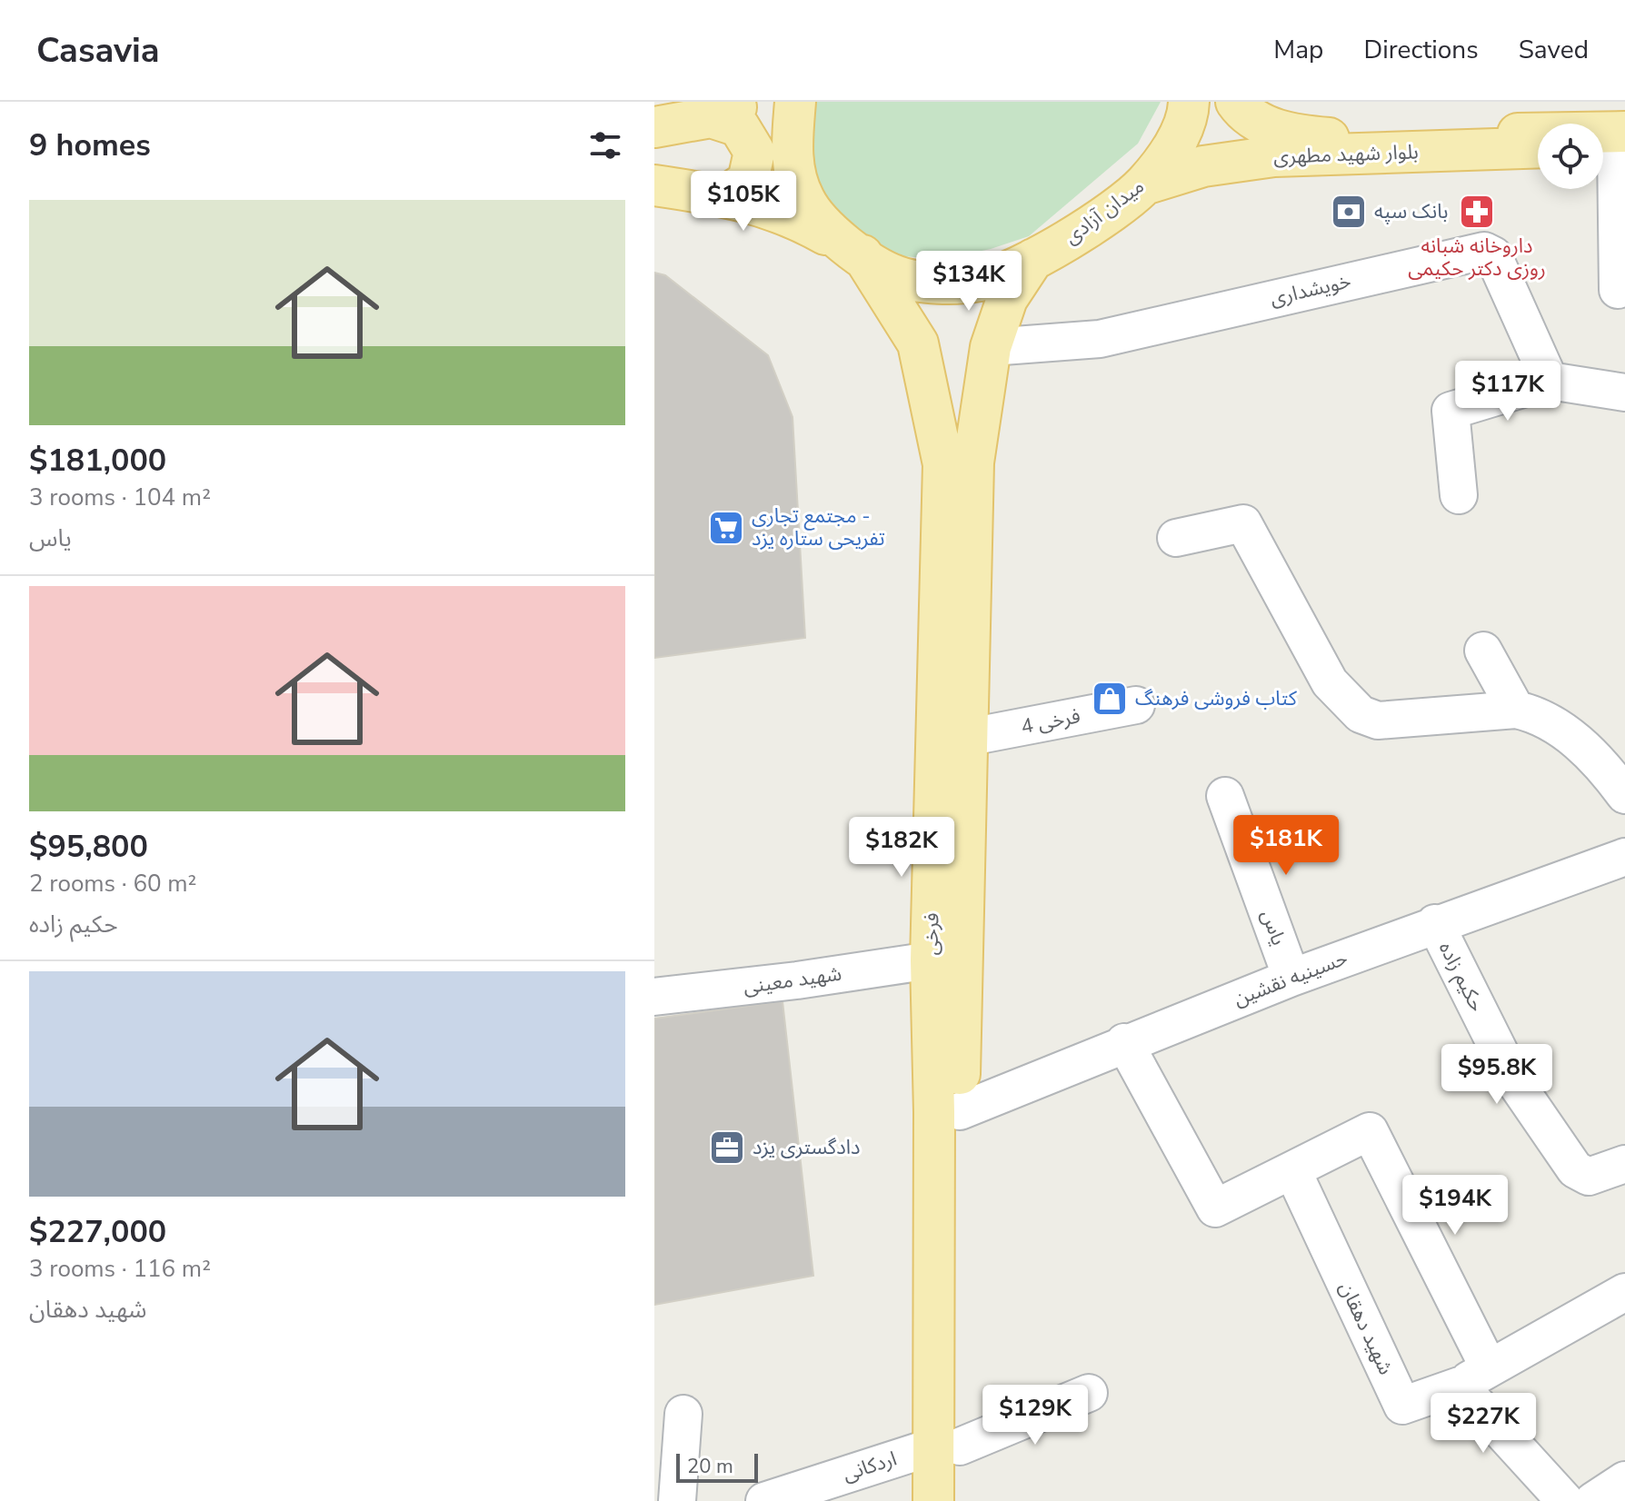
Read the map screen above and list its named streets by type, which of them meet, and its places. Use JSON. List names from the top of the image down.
{
  "streets": {
    "main road": ["بلوار شهید مطهری", "میدان آزادی", "فرخی"],
    "street": [
      "خویشداری",
      "فرخی 4",
      "یاس",
      "حکیم زاده",
      "حسینیه نقشین",
      "شهید معینی",
      "شهید دهقان",
      "اردکانی"
    ]
  },
  "crossings": [
    ["بلوار شهید مطهری", "میدان آزادی"],
    ["میدان آزادی", "فرخی"],
    ["خویشداری", "فرخی"],
    ["فرخی 4", "فرخی"],
    ["یاس", "حسینیه نقشین"],
    ["فرخی", "حسینیه نقشین"],
    ["فرخی", "شهید معینی"],
    ["فرخی", "اردکانی"],
    ["حکیم زاده", "حسینیه نقشین"]
  ],
  "places": {
    "bank": ["بانک سپه"],
    "pharmacy": ["داروخانه شبانه روزی دکتر حکیمی"],
    "supermarket": ["مجتمع تجاری - تفریحی ستاره یزد"],
    "shop": ["کتاب فروشی فرهنگ"],
    "office": ["دادگستری یزد"]
  },
  "scale_bar": "20 m",
  "page": {
    "header": "Casavia",
    "nav": ["Map", "Directions", "Saved"],
    "heading": "9 homes",
    "price": [
      "$105K",
      "$134K",
      "$117K",
      "$181K",
      "$182K",
      "$95.8K",
      "$194K",
      "$129K",
      "$227K"
    ],
    "list": [
      {
        "name": "$181,000",
        "note": "3 rooms · 104 m² · یاس"
      },
      {
        "name": "$95,800",
        "note": "2 rooms · 60 m² · حکیم زاده"
      },
      {
        "name": "$227,000",
        "note": "3 rooms · 116 m² · شهید دهقان"
      }
    ],
    "scale": "20 m"
  }
}
